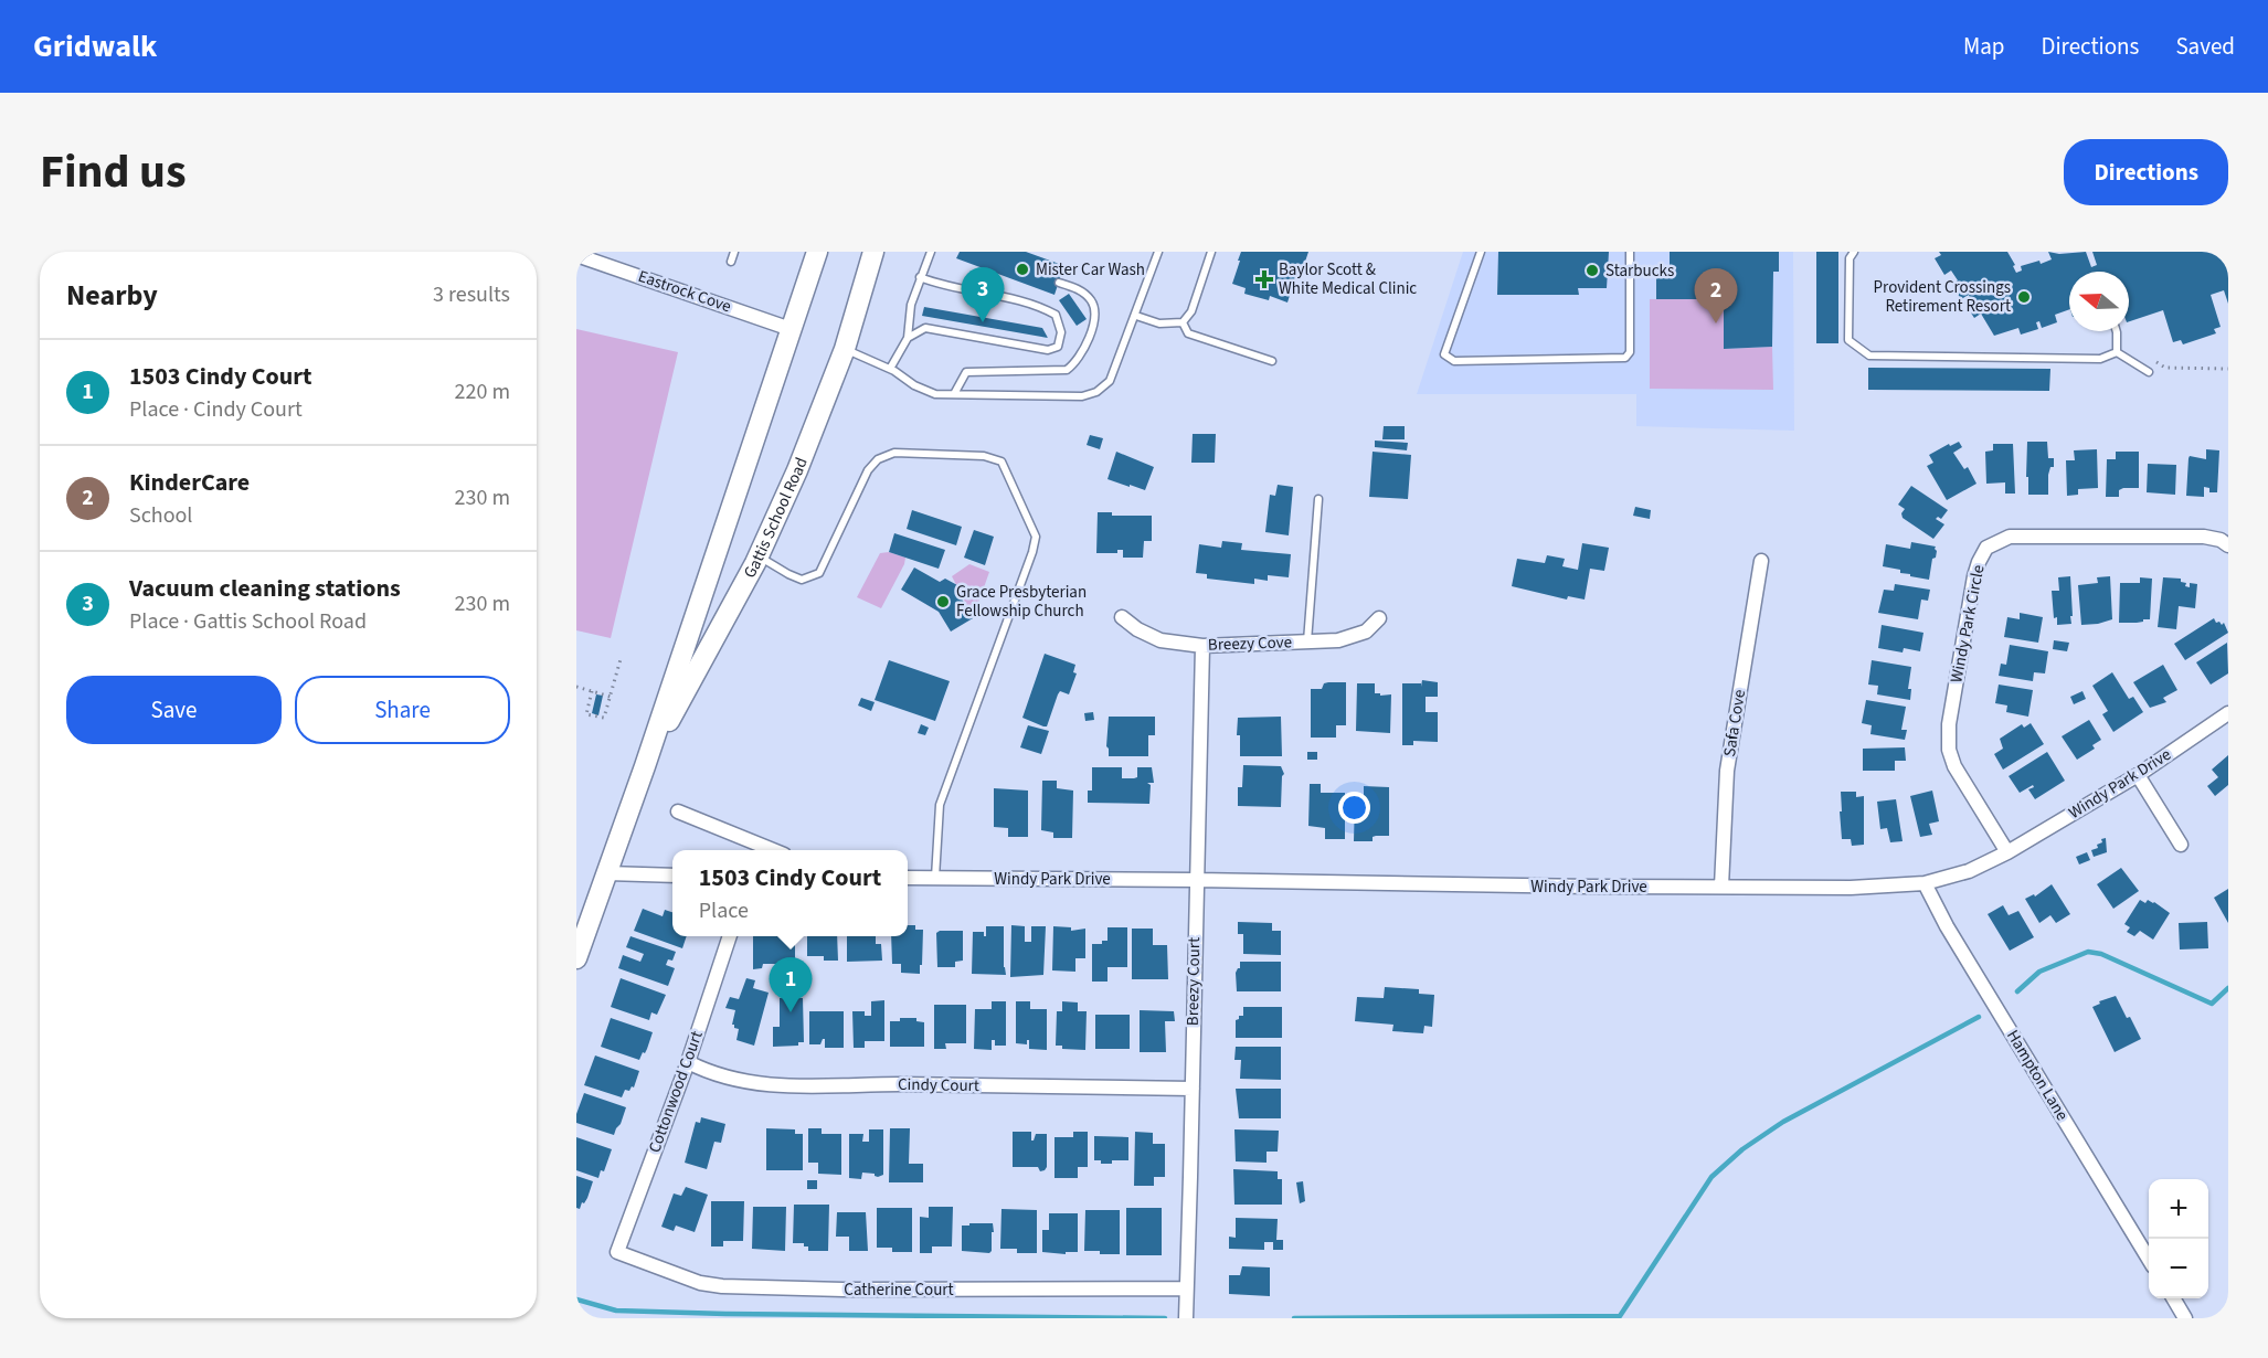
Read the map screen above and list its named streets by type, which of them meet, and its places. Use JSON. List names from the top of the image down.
{
  "streets": {
    "main road": ["Gattis School Road"],
    "street": [
      "Eastrock Cove",
      "Windy Park Circle",
      "Breezy Cove",
      "Safa Cove",
      "Windy Park Drive",
      "Breezy Court",
      "Hampton Lane",
      "Cindy Court",
      "Cottonwood Court",
      "Catherine Court"
    ]
  },
  "crossings": [
    ["Eastrock Cove", "Gattis School Road"],
    ["Windy Park Circle", "Windy Park Drive"],
    ["Breezy Cove", "Breezy Court"],
    ["Safa Cove", "Windy Park Drive"],
    ["Windy Park Drive", "Breezy Court"],
    ["Windy Park Drive", "Hampton Lane"],
    ["Breezy Court", "Cindy Court"],
    ["Breezy Court", "Catherine Court"],
    ["Cindy Court", "Cottonwood Court"],
    ["Cottonwood Court", "Catherine Court"]
  ],
  "places": {
    "other": [
      "Mister Car Wash",
      "Starbucks",
      "Provident Crossings Retirement Resort",
      "Grace Presbyterian Fellowship Church"
    ],
    "health": ["Baylor Scott & White Medical Clinic"]
  },
  "north": "left",
  "page": {
    "header": "Gridwalk",
    "nav": ["Map", "Directions", "Saved"],
    "title": "Find us",
    "buttons": [
      "Directions",
      ["Save", "Share"]
    ],
    "heading": ["Nearby", "3 results"],
    "pins": ["3", "2", "1"],
    "list": [
      {
        "mark": "1",
        "name": "1503 Cindy Court",
        "note": "Place · Cindy Court",
        "value": "220 m"
      },
      {
        "mark": "2",
        "name": "KinderCare",
        "note": "School",
        "value": "230 m"
      },
      {
        "mark": "3",
        "name": "Vacuum cleaning stations",
        "note": "Place · Gattis School Road",
        "value": "230 m"
      }
    ],
    "popup": ["1503 Cindy Court", "Place"],
    "map_buttons": ["+", "−"]
  }
}
